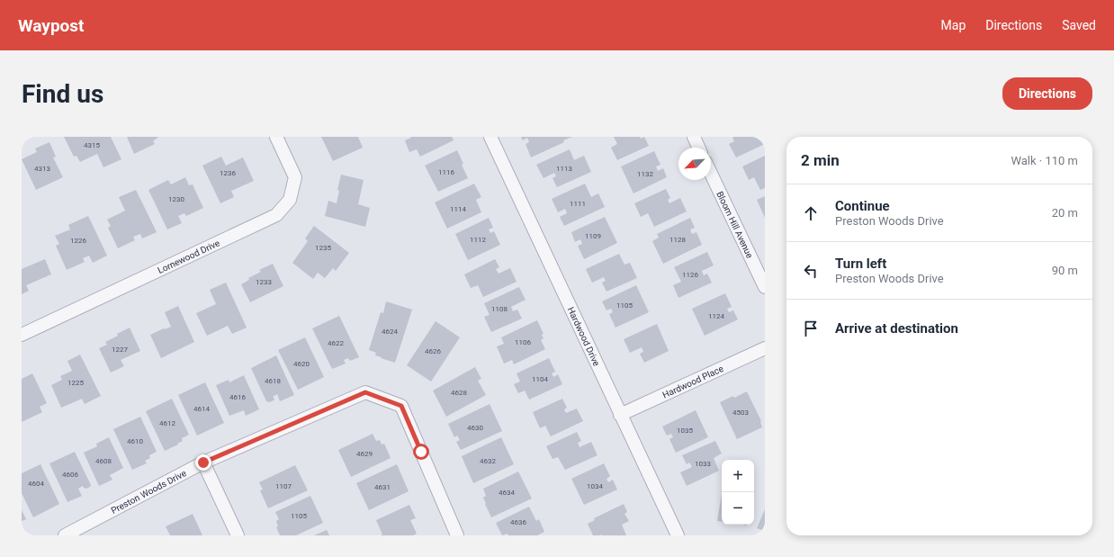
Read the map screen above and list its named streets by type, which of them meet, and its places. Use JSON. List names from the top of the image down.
{
  "streets": {
    "street": [
      "Bloom Hill Avenue",
      "Lornewood Drive",
      "Hardwood Drive",
      "Hardwood Place",
      "Preston Woods Drive"
    ]
  },
  "crossings": [
    ["Hardwood Drive", "Hardwood Place"]
  ],
  "house_numbers": [
    "4315",
    "4313",
    "1113",
    "1116",
    "1236",
    "1132",
    "1230",
    "1111",
    "1114",
    "1109",
    "1112",
    "1128",
    "1226",
    "1235",
    "1126",
    "1233",
    "1105",
    "1108",
    "1124",
    "4624",
    "1106",
    "4622",
    "1227",
    "4626",
    "4620",
    "1104",
    "4618",
    "1225",
    "4628",
    "4616",
    "4614",
    "4503",
    "4612",
    "4630",
    "1035",
    "4610",
    "4629",
    "4608",
    "4632",
    "1033",
    "4606",
    "4604",
    "1107",
    "1034",
    "4631",
    "4634",
    "1105",
    "4636"
  ],
  "north": "bottom left",
  "page": {
    "header": "Waypost",
    "nav": ["Map", "Directions", "Saved"],
    "buttons": "Directions",
    "title": "Find us",
    "heading": ["2 min", "Walk · 110 m"],
    "list": [
      ["Continue", "Preston Woods Drive", "20 m"],
      ["Turn left", "Preston Woods Drive", "90 m"],
      "Arrive at destination"
    ],
    "map_buttons": ["+", "−"]
  }
}
